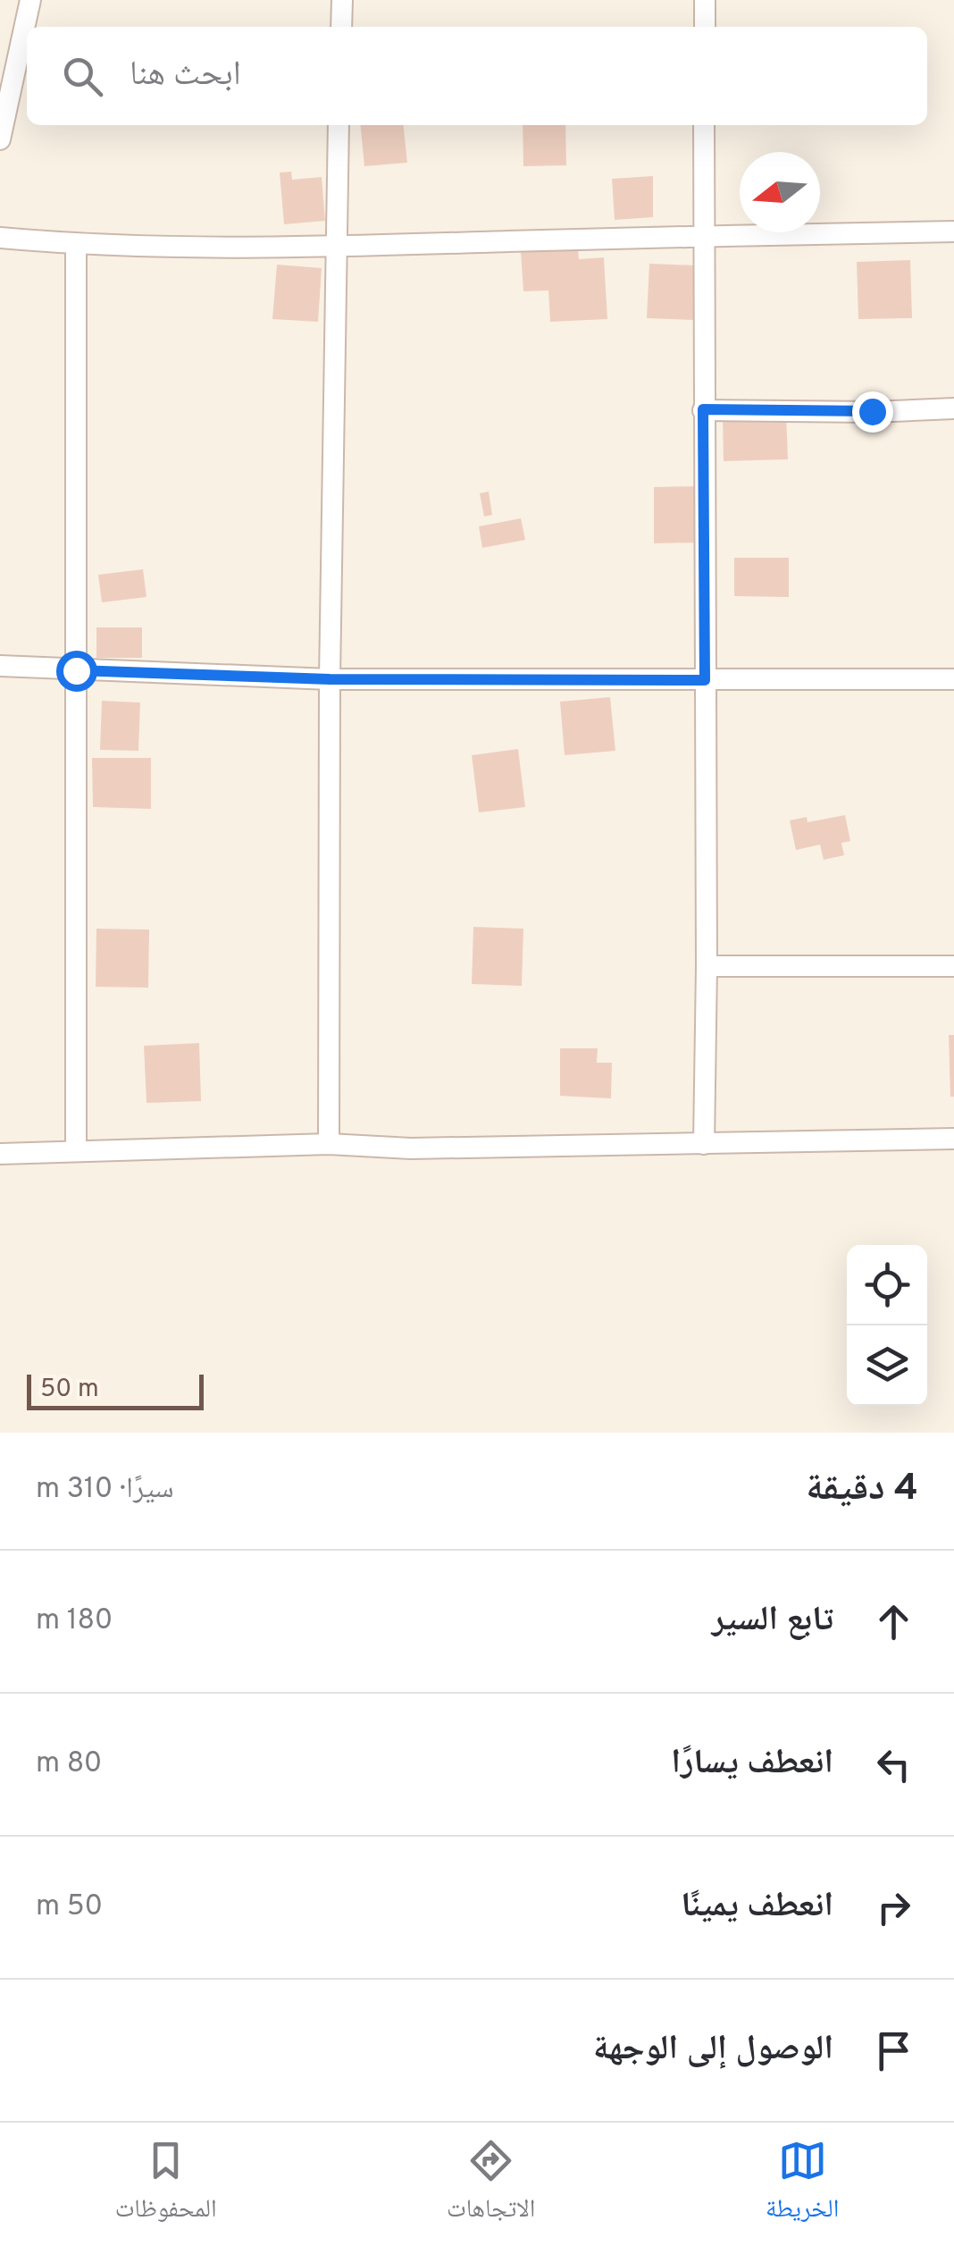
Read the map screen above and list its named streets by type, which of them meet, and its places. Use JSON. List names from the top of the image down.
{
  "scale_bar": "50 m",
  "north": "left",
  "page": {
    "search": "ابحث هنا",
    "scale": "50 m",
    "heading": ["4 دقيقة", "سيرًا · 310 m"],
    "list": [
      ["تابع السير", "180 m"],
      ["انعطف يسارًا", "80 m"],
      ["انعطف يمينًا", "50 m"],
      "الوصول إلى الوجهة"
    ],
    "nav": ["الخريطة", "الاتجاهات", "المحفوظات"]
  }
}
